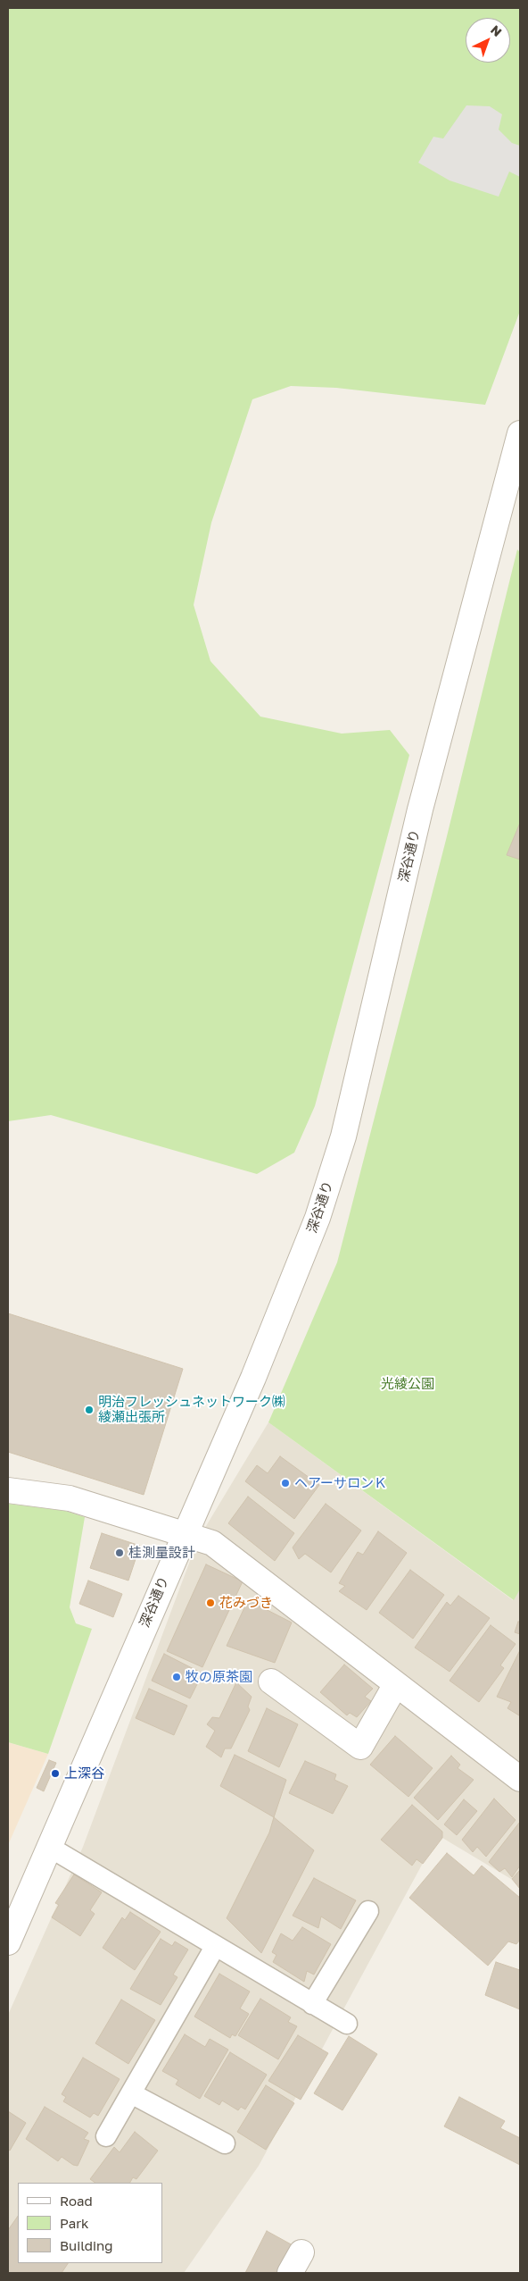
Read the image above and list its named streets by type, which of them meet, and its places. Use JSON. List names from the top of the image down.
{
  "streets": {
    "street": ["深谷通り"]
  },
  "parks": ["光綾公園"],
  "places": [
    "明治フレッシュネットワーク㈱ 綾瀬出張所",
    "ヘアーサロンＫ",
    "桂測量設計",
    "花みづき",
    "牧の原茶園",
    "上深谷"
  ],
  "legend": ["Road", "Park", "Building"],
  "north": "top right"
}
